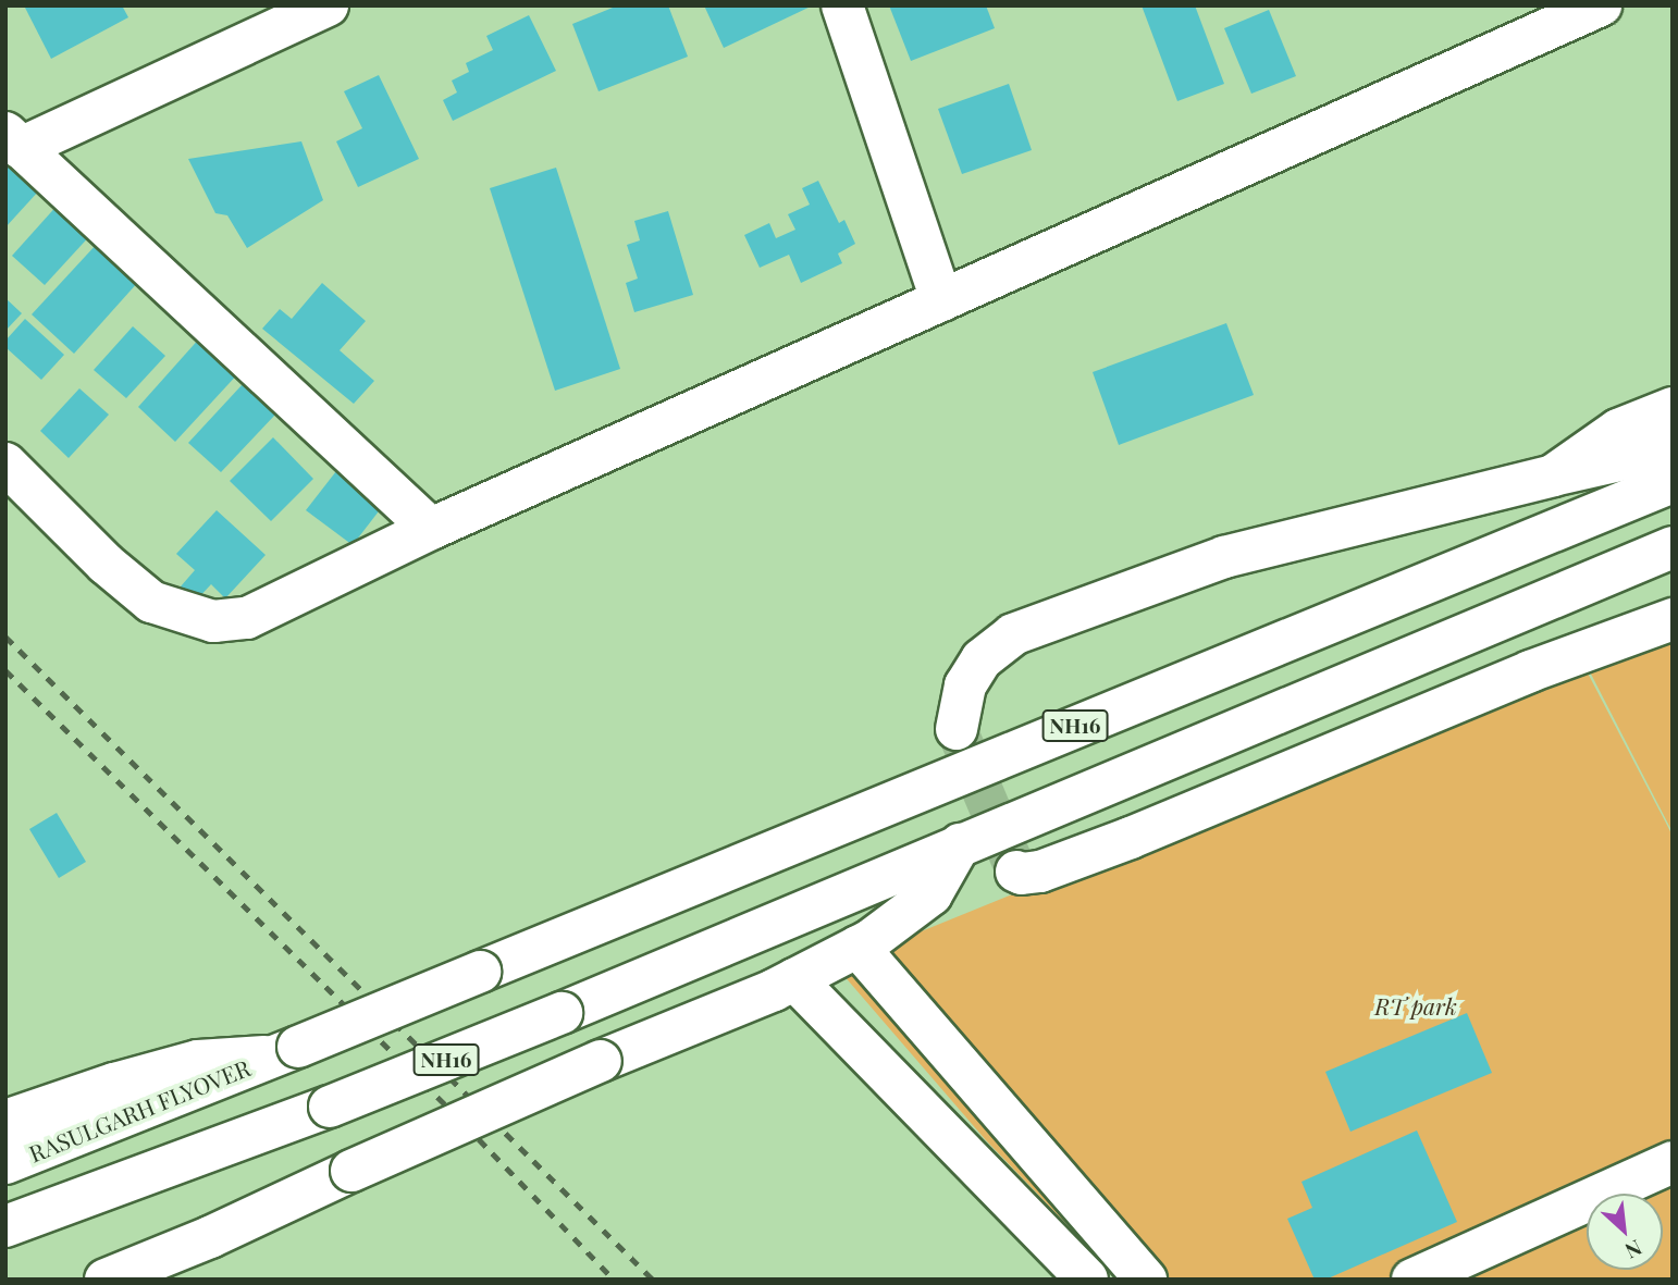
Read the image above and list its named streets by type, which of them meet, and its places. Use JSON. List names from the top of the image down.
{
  "streets": {
    "main road": ["NH16", "RASULGARH FLYOVER"]
  },
  "crossings": [
    ["NH16", "RASULGARH FLYOVER"]
  ],
  "parks": ["RT park"],
  "north": "bottom right"
}
